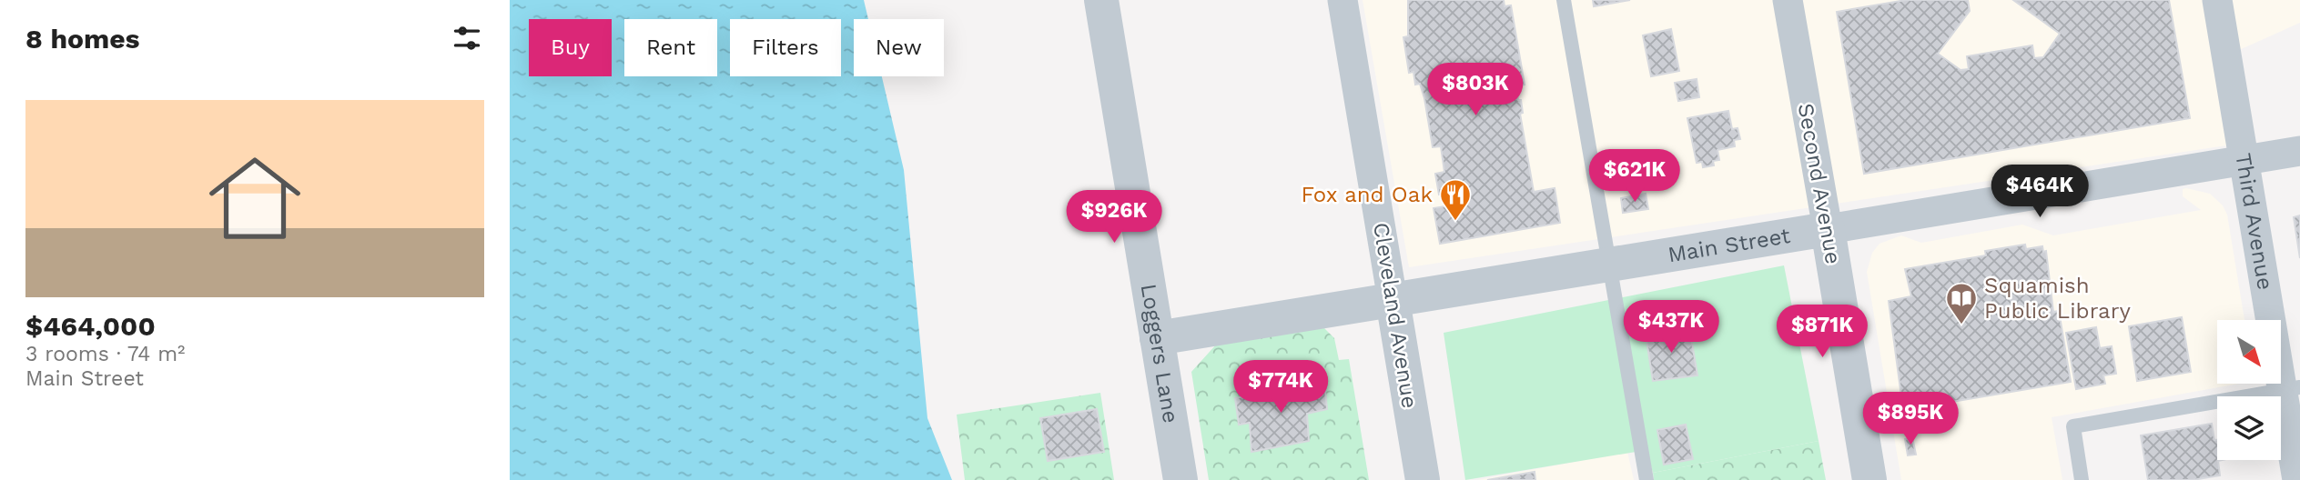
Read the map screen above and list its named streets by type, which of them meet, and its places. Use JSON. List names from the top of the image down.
{
  "streets": {
    "street": [
      "Second Avenue",
      "Third Avenue",
      "Main Street",
      "Cleveland Avenue",
      "Loggers Lane"
    ]
  },
  "crossings": [
    ["Second Avenue", "Main Street"],
    ["Third Avenue", "Main Street"],
    ["Main Street", "Cleveland Avenue"],
    ["Main Street", "Loggers Lane"]
  ],
  "places": {
    "restaurant": ["Fox and Oak"],
    "library": ["Squamish Public Library"]
  },
  "north": "bottom right",
  "page": {
    "heading": "8 homes",
    "chip": [
      "Buy",
      "Rent",
      "Filters",
      "New"
    ],
    "price": [
      "$803K",
      "$621K",
      "$464K",
      "$926K",
      "$437K",
      "$871K",
      "$774K",
      "$895K"
    ],
    "list": [
      {
        "name": "$464,000",
        "note": "3 rooms · 74 m² · Main Street"
      }
    ]
  }
}
